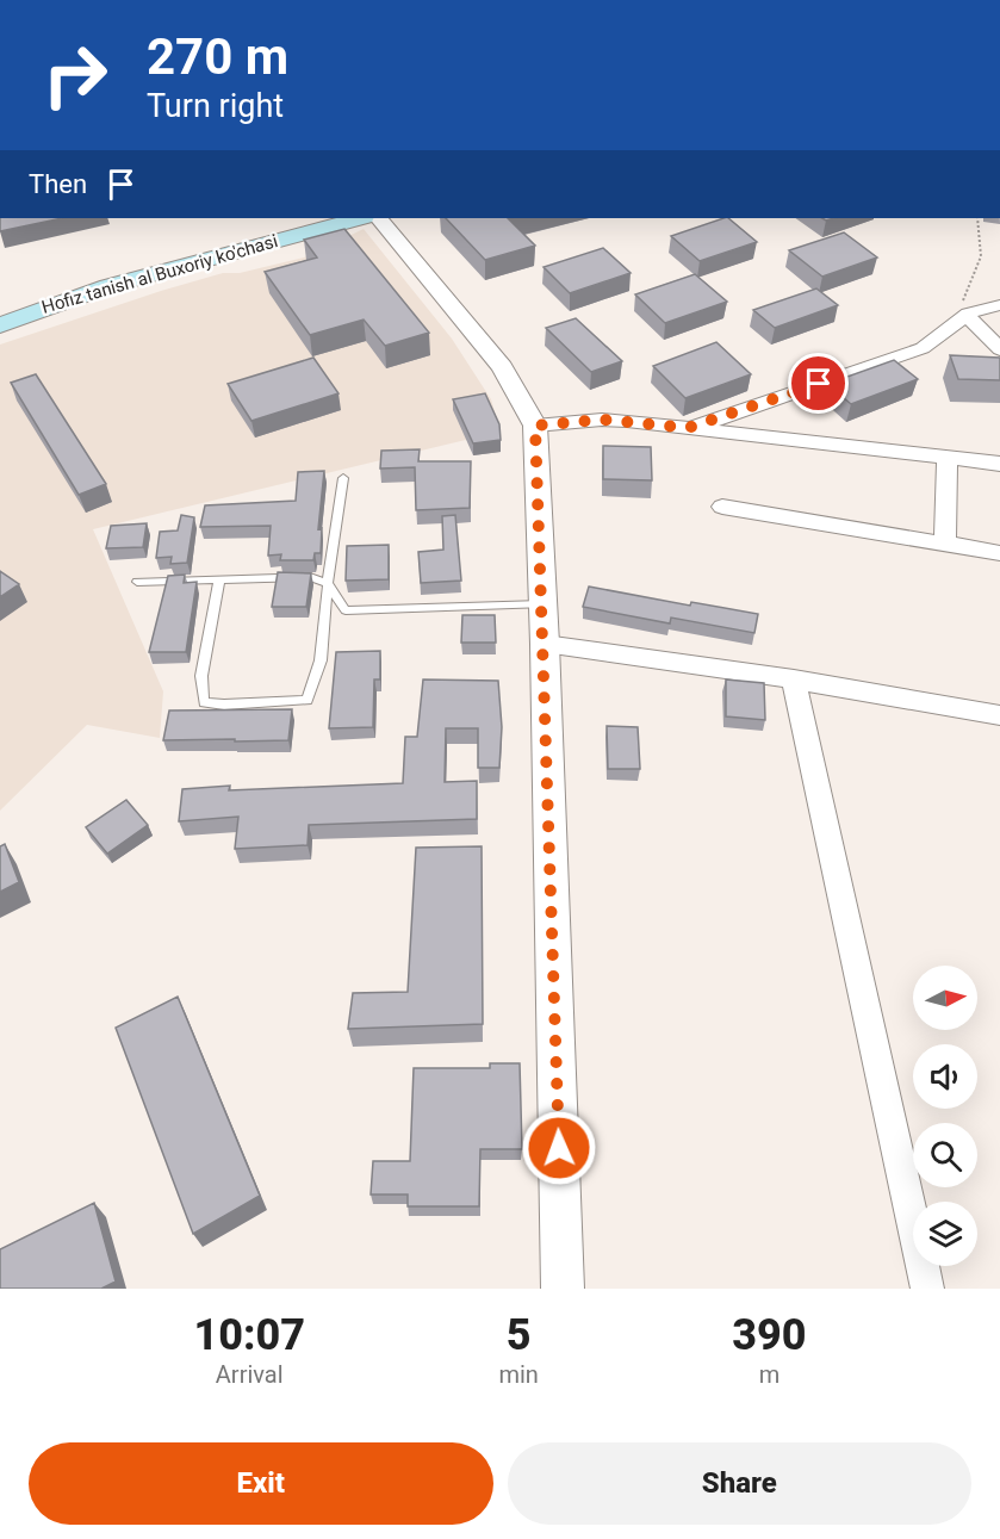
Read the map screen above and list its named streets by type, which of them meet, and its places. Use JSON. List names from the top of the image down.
{
  "streets": {
    "main road": ["Hofiz tanish al Buxoriy ko'chasi"]
  },
  "north": "right",
  "page": {
    "turn": ["270 m", "Turn right"],
    "then": "Then",
    "eta": [
      "10:07",
      "Arrival",
      "5",
      "min",
      "390",
      "m"
    ],
    "buttons": ["Exit", "Share"]
  }
}
